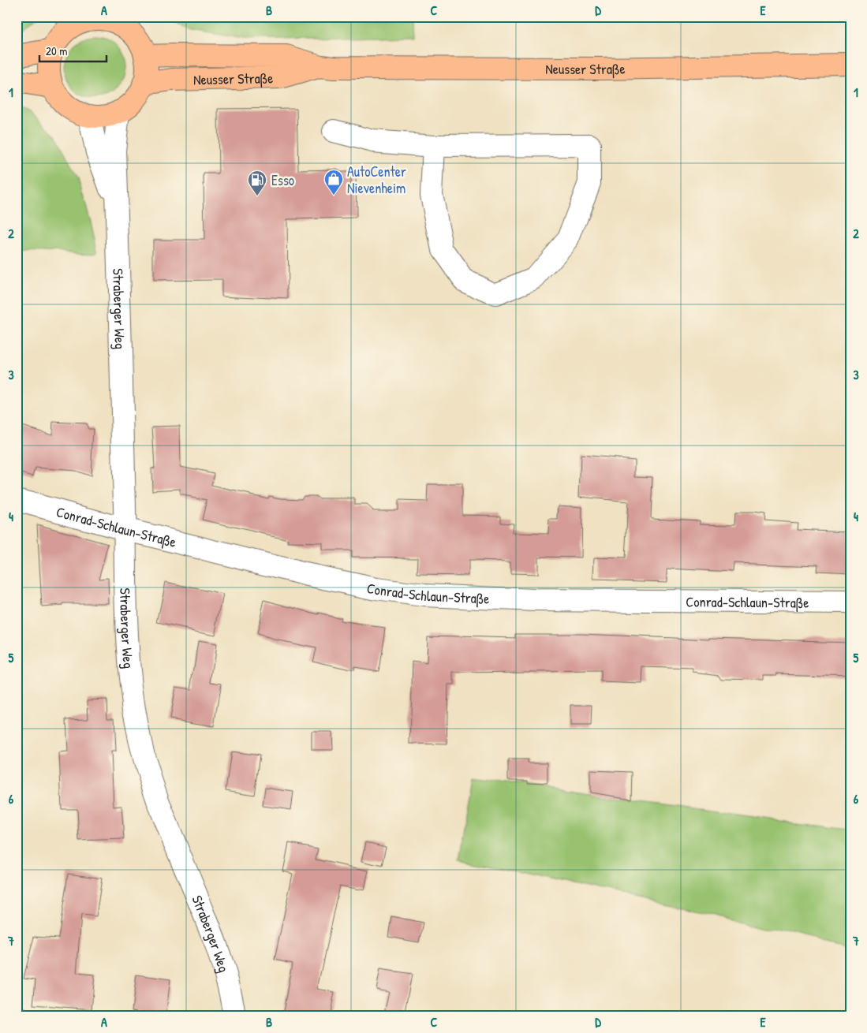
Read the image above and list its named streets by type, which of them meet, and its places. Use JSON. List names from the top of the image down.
{
  "streets": {
    "main road": ["Neusser Straße"],
    "street": ["Straberger Weg", "Conrad-Schlaun-Straße"]
  },
  "crossings": [
    ["Neusser Straße", "Straberger Weg"],
    ["Straberger Weg", "Conrad-Schlaun-Straße"]
  ],
  "places": {
    "shop": ["AutoCenter Nievenheim"],
    "fuel station": ["Esso"]
  },
  "scale_bar": "20 m",
  "grid": {
    "columns": [
      "A",
      "B",
      "C",
      "D",
      "E"
    ],
    "rows": [
      "1",
      "2",
      "3",
      "4",
      "5",
      "6",
      "7"
    ]
  }
}
